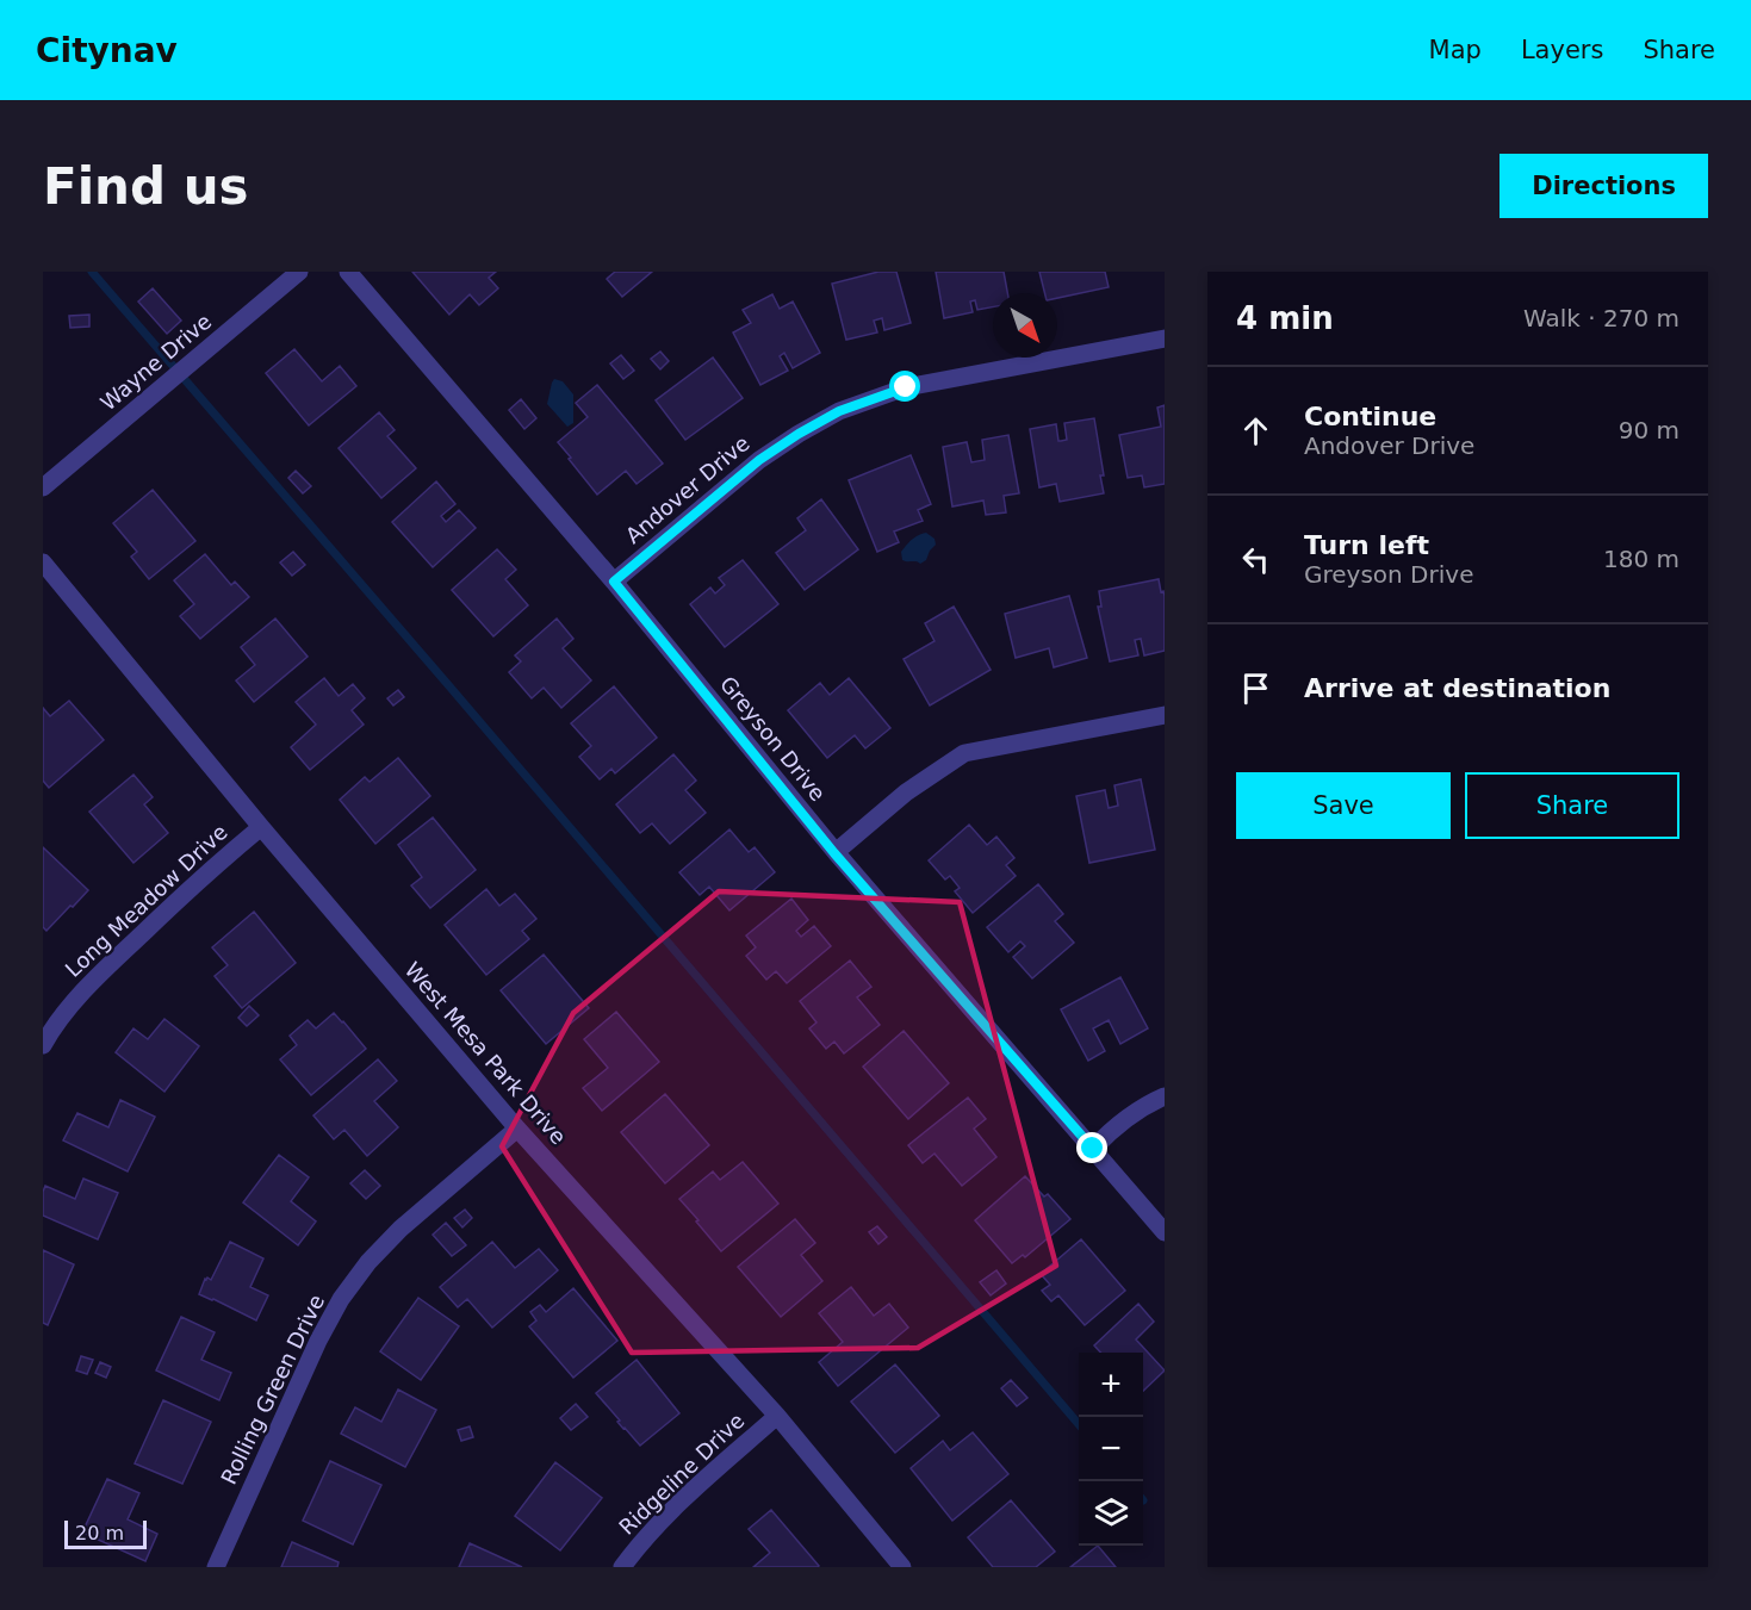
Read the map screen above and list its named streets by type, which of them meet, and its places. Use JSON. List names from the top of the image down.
{
  "streets": {
    "street": [
      "Wayne Drive",
      "Andover Drive",
      "Greyson Drive",
      "Long Meadow Drive",
      "West Mesa Park Drive",
      "Rolling Green Drive",
      "Ridgeline Drive"
    ]
  },
  "crossings": [
    ["Andover Drive", "Greyson Drive"],
    ["Long Meadow Drive", "West Mesa Park Drive"],
    ["West Mesa Park Drive", "Rolling Green Drive"],
    ["West Mesa Park Drive", "Ridgeline Drive"]
  ],
  "scale_bar": "20 m",
  "north": "bottom right",
  "page": {
    "header": "Citynav",
    "nav": ["Map", "Layers", "Share"],
    "buttons": [
      "Directions",
      ["Save", "Share"]
    ],
    "title": "Find us",
    "heading": ["4 min", "Walk · 270 m"],
    "list": [
      ["Continue", "Andover Drive", "90 m"],
      ["Turn left", "Greyson Drive", "180 m"],
      "Arrive at destination"
    ],
    "map_buttons": ["+", "−"],
    "scale": "20 m"
  }
}
